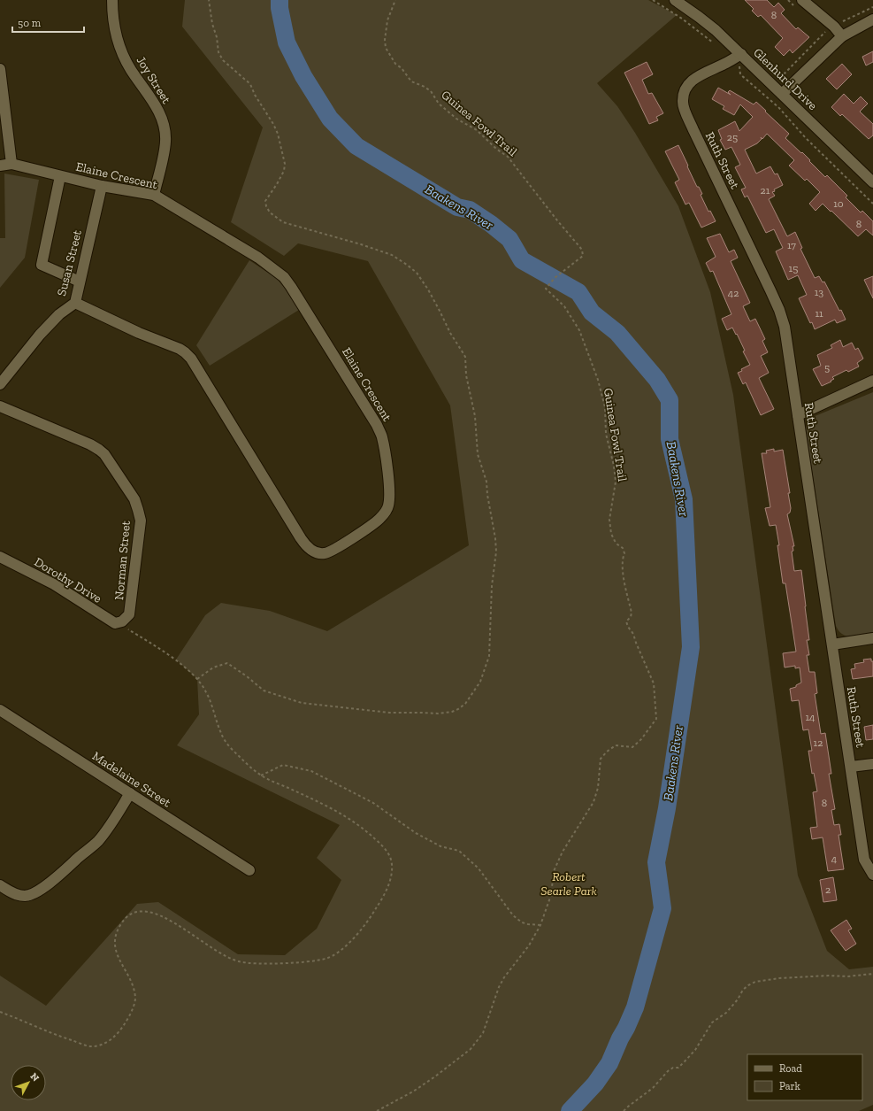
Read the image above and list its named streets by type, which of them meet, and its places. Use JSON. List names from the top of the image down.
{
  "streets": {
    "street": [
      "Glenhurd Drive",
      "Joy Street",
      "Ruth Street",
      "Elaine Crescent",
      "Susan Street",
      "Norman Street",
      "Dorothy Drive",
      "Madelaine Street"
    ],
    "path": ["Guinea Fowl Trail"]
  },
  "crossings": [
    ["Glenhurd Drive", "Ruth Street"],
    ["Joy Street", "Elaine Crescent"],
    ["Elaine Crescent", "Susan Street"],
    ["Norman Street", "Dorothy Drive"]
  ],
  "water": ["Baakens River"],
  "parks": ["Robert Searle Park"],
  "house_numbers": [
    "8",
    "25",
    "21",
    "10",
    "8",
    "17",
    "15",
    "13",
    "42",
    "11",
    "5",
    "14",
    "12",
    "8",
    "4",
    "2"
  ],
  "legend": ["Road", "Park"],
  "scale_bar": "50 m",
  "north": "top right"
}
